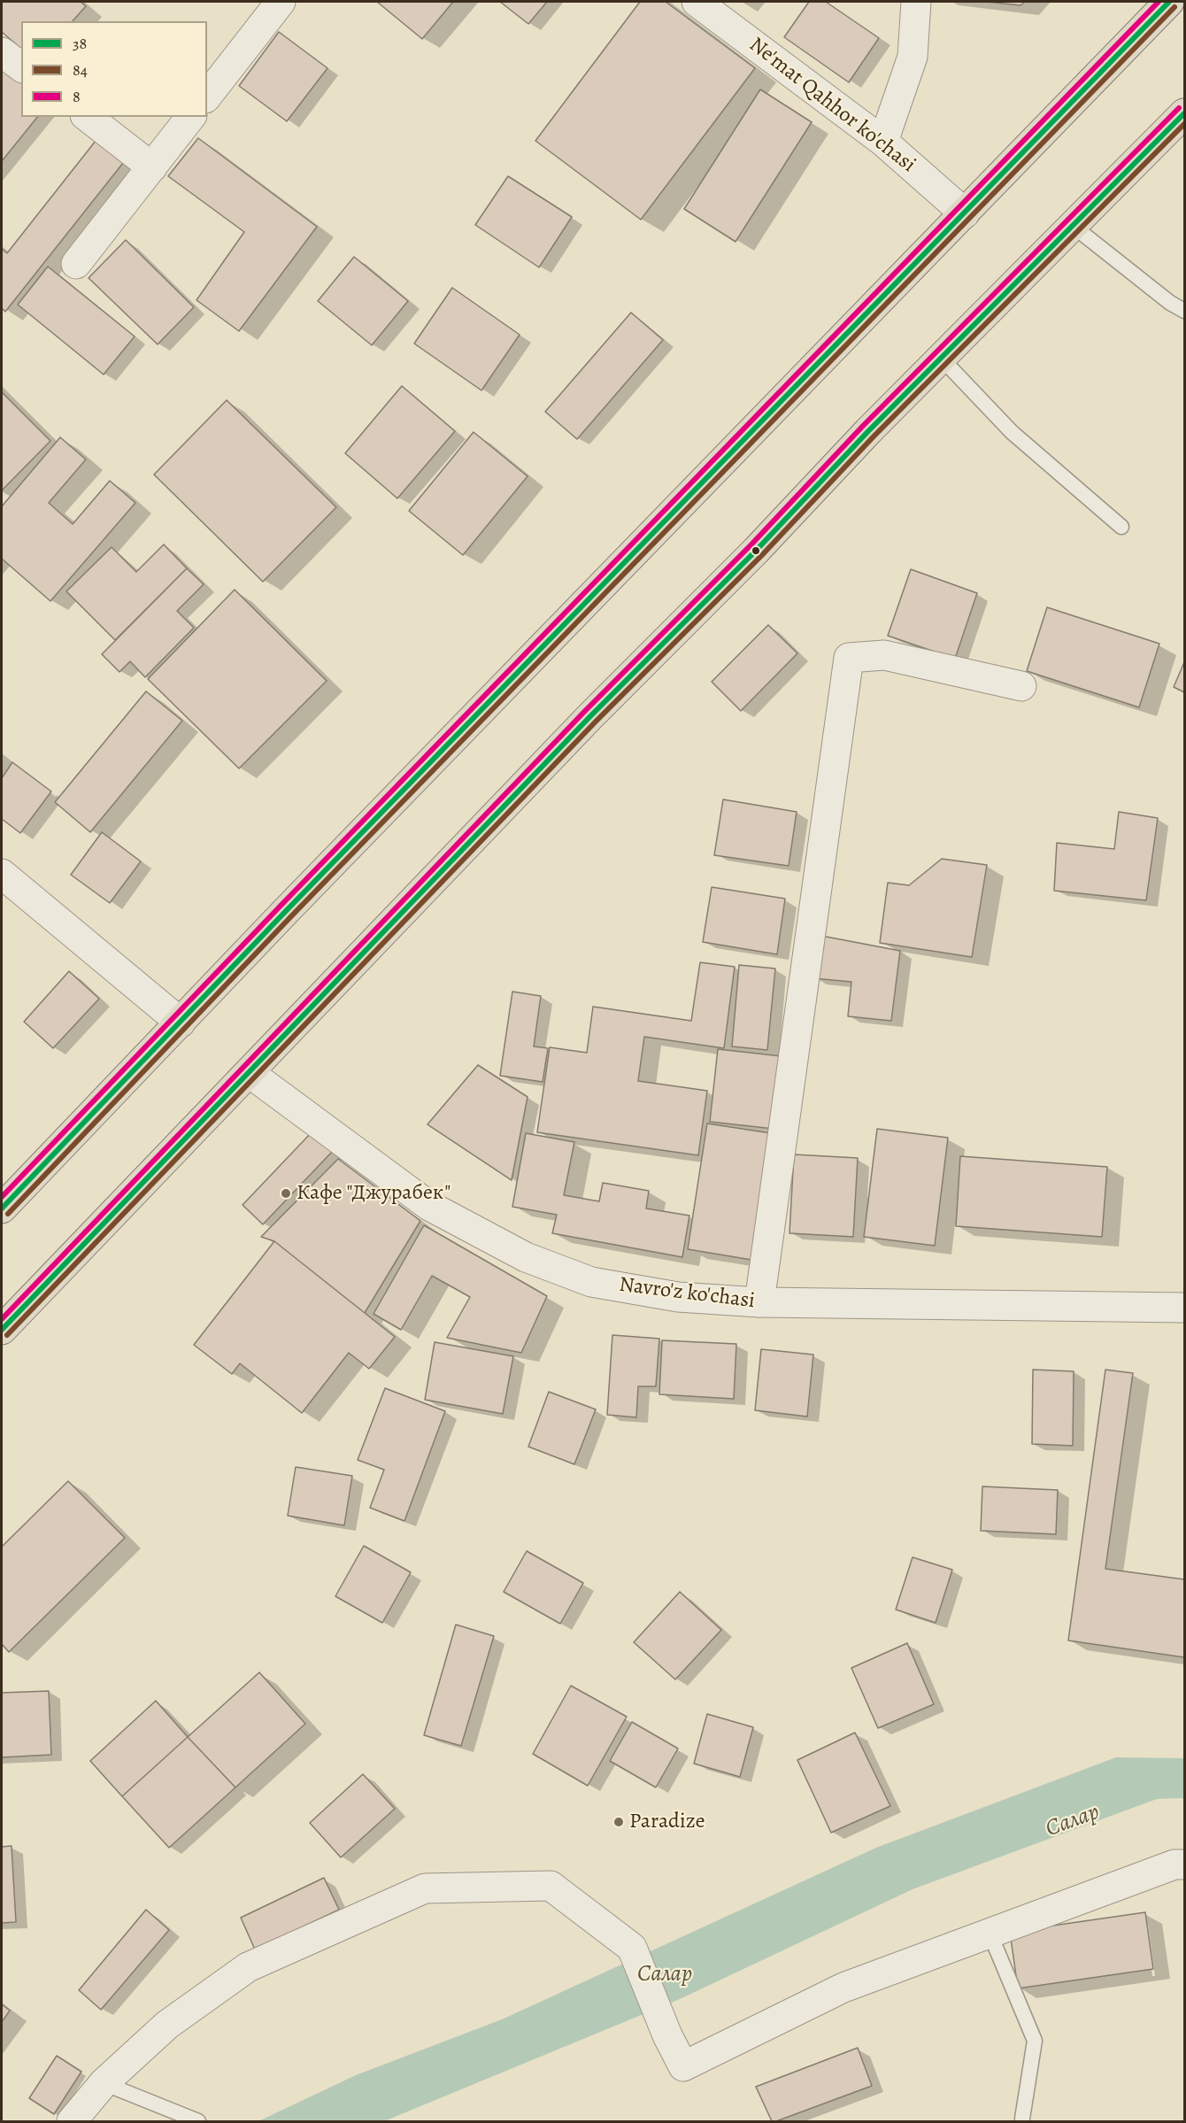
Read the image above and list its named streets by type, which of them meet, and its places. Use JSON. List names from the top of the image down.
{
  "streets": {
    "street": ["Ne'mat Qahhor ko'chasi", "Navro'z ko'chasi"]
  },
  "water": ["Салар"],
  "places": ["Кафе \"Джурабек\"", "Paradize"],
  "lines": ["transit line 38", "transit line 8", "transit line 84"],
  "legend": ["38", "84", "8"]
}
